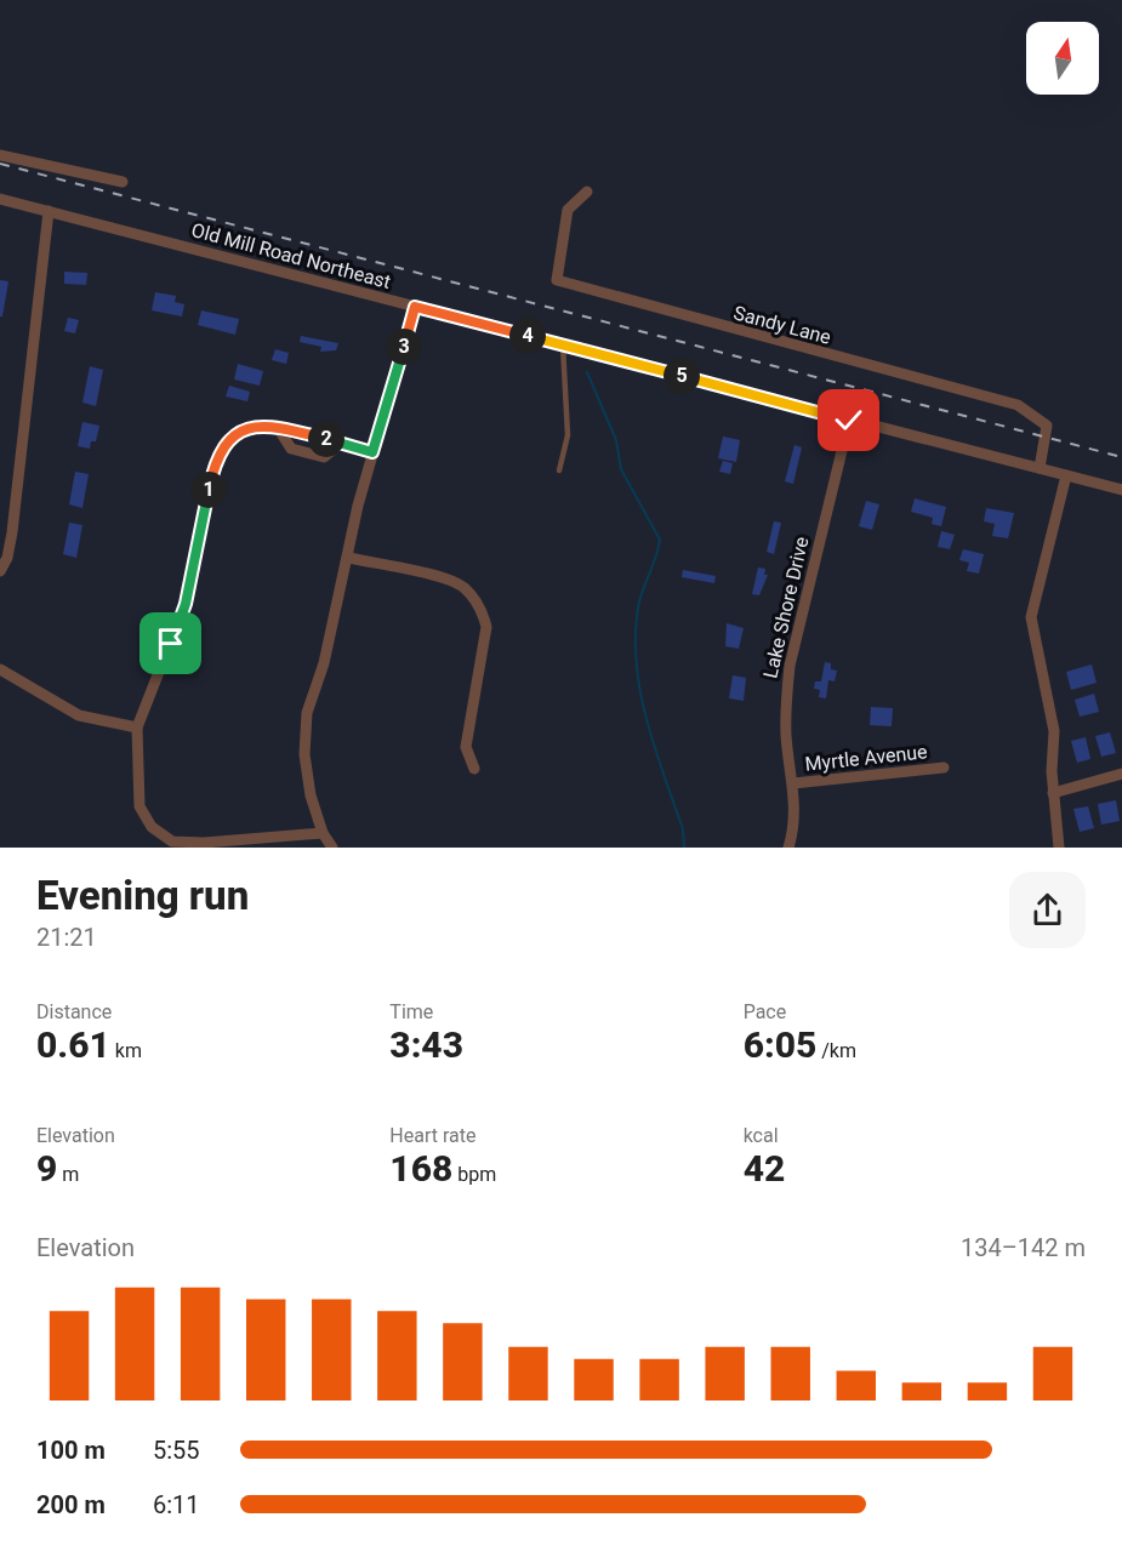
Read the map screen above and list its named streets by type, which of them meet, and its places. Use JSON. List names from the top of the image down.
{
  "streets": {
    "street": [
      "Old Mill Road Northeast",
      "Sandy Lane",
      "Lake Shore Drive",
      "Myrtle Avenue"
    ]
  },
  "crossings": [
    ["Old Mill Road Northeast", "Sandy Lane"],
    ["Old Mill Road Northeast", "Lake Shore Drive"],
    ["Lake Shore Drive", "Myrtle Avenue"]
  ],
  "north": "top",
  "page": {
    "pins": [
      "4",
      "3",
      "5",
      "2",
      "1"
    ],
    "heading": ["Evening run", "21:21"],
    "stats": [
      ["Distance", "0.61 km"],
      ["Time", "3:43"],
      ["Pace", "6:05 /km"],
      ["Elevation", "9 m"],
      ["Heart rate", "168 bpm"],
      ["kcal", "42"]
    ],
    "chart": ["Elevation", "134–142 m"],
    "list": [
      {
        "name": "100 m",
        "note": "5:55"
      },
      {
        "name": "200 m",
        "note": "6:11"
      }
    ]
  }
}
